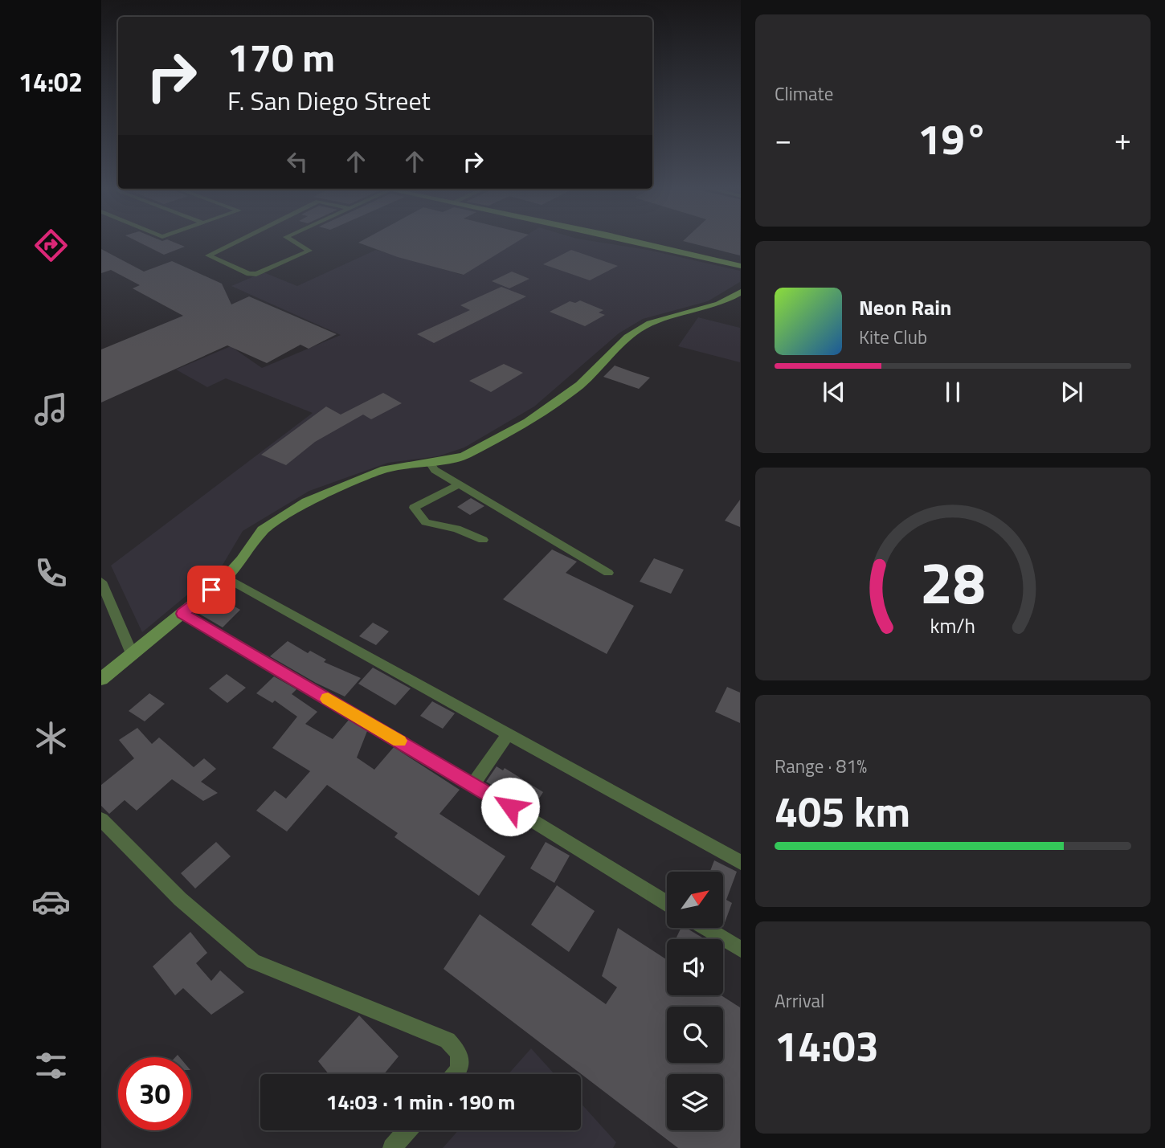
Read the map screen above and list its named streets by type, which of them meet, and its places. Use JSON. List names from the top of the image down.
{
  "north": "top right",
  "page": {
    "tabs": "14:02",
    "tile": [
      "Climate",
      ["Range · 81%", "405 km"],
      ["Arrival", "14:03"]
    ],
    "turn": ["170 m", "F. San Diego Street"],
    "heat": ["−", "19°", "+"],
    "song": ["Neon Rain", "Kite Club"],
    "limit": "30",
    "trip": "14:03 · 1 min · 190 m",
    "gauge": ["28", "km/h"]
  }
}
